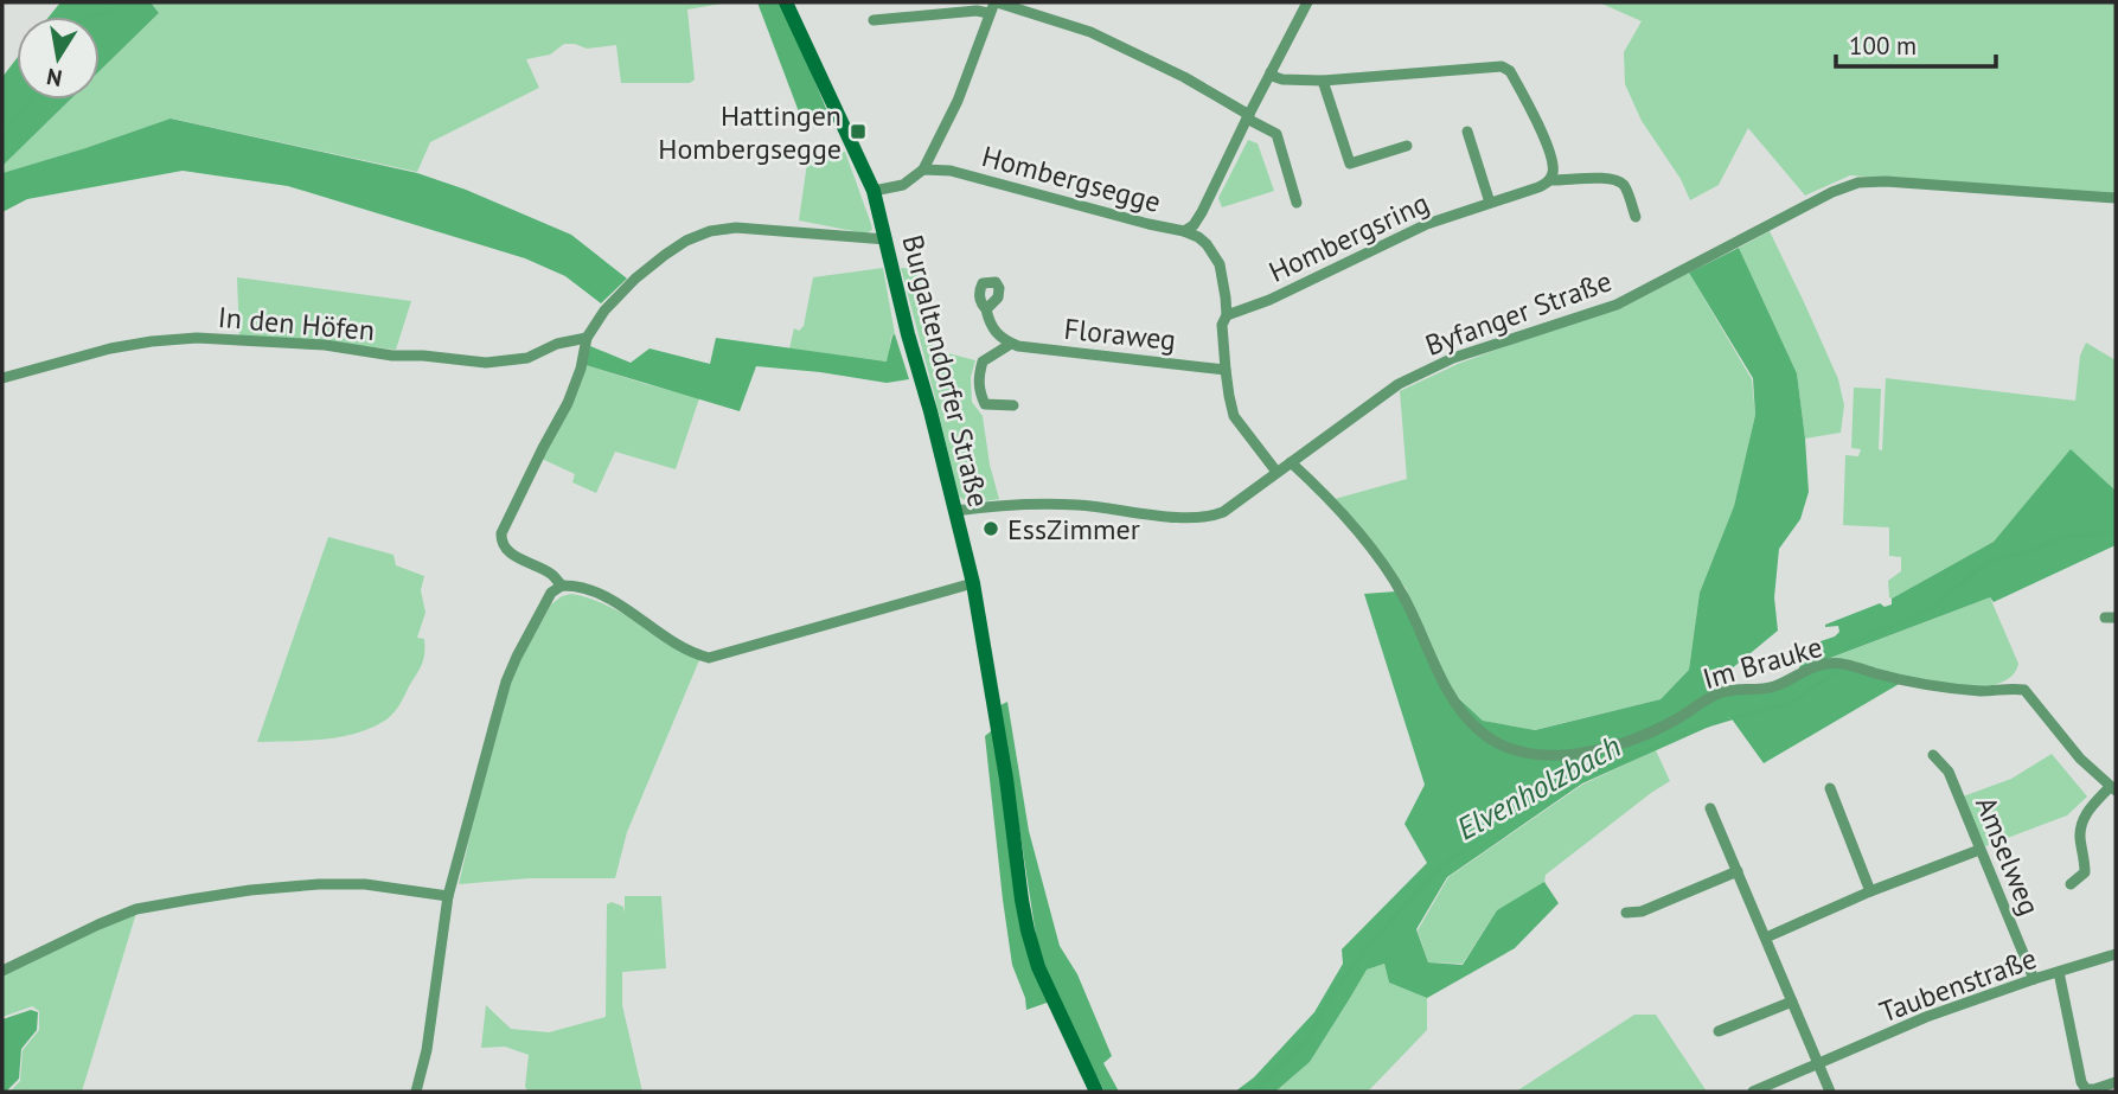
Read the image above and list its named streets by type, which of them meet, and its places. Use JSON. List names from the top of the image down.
{
  "streets": {
    "main road": ["Burgaltendorfer Straße"],
    "street": [
      "Hombergsegge",
      "Hombergsring",
      "Byfanger Straße",
      "In den Höfen",
      "Floraweg",
      "Im Brauke",
      "Amselweg",
      "Taubenstraße"
    ]
  },
  "crossings": [
    ["Byfanger Straße", "Burgaltendorfer Straße"],
    ["Byfanger Straße", "Im Brauke"],
    ["Amselweg", "Taubenstraße"]
  ],
  "water": ["Elvenholzbach"],
  "places": {
    "transit": ["Hattingen Hombergsegge"],
    "other": ["EssZimmer"]
  },
  "scale_bar": "100 m",
  "north": "bottom"
}
